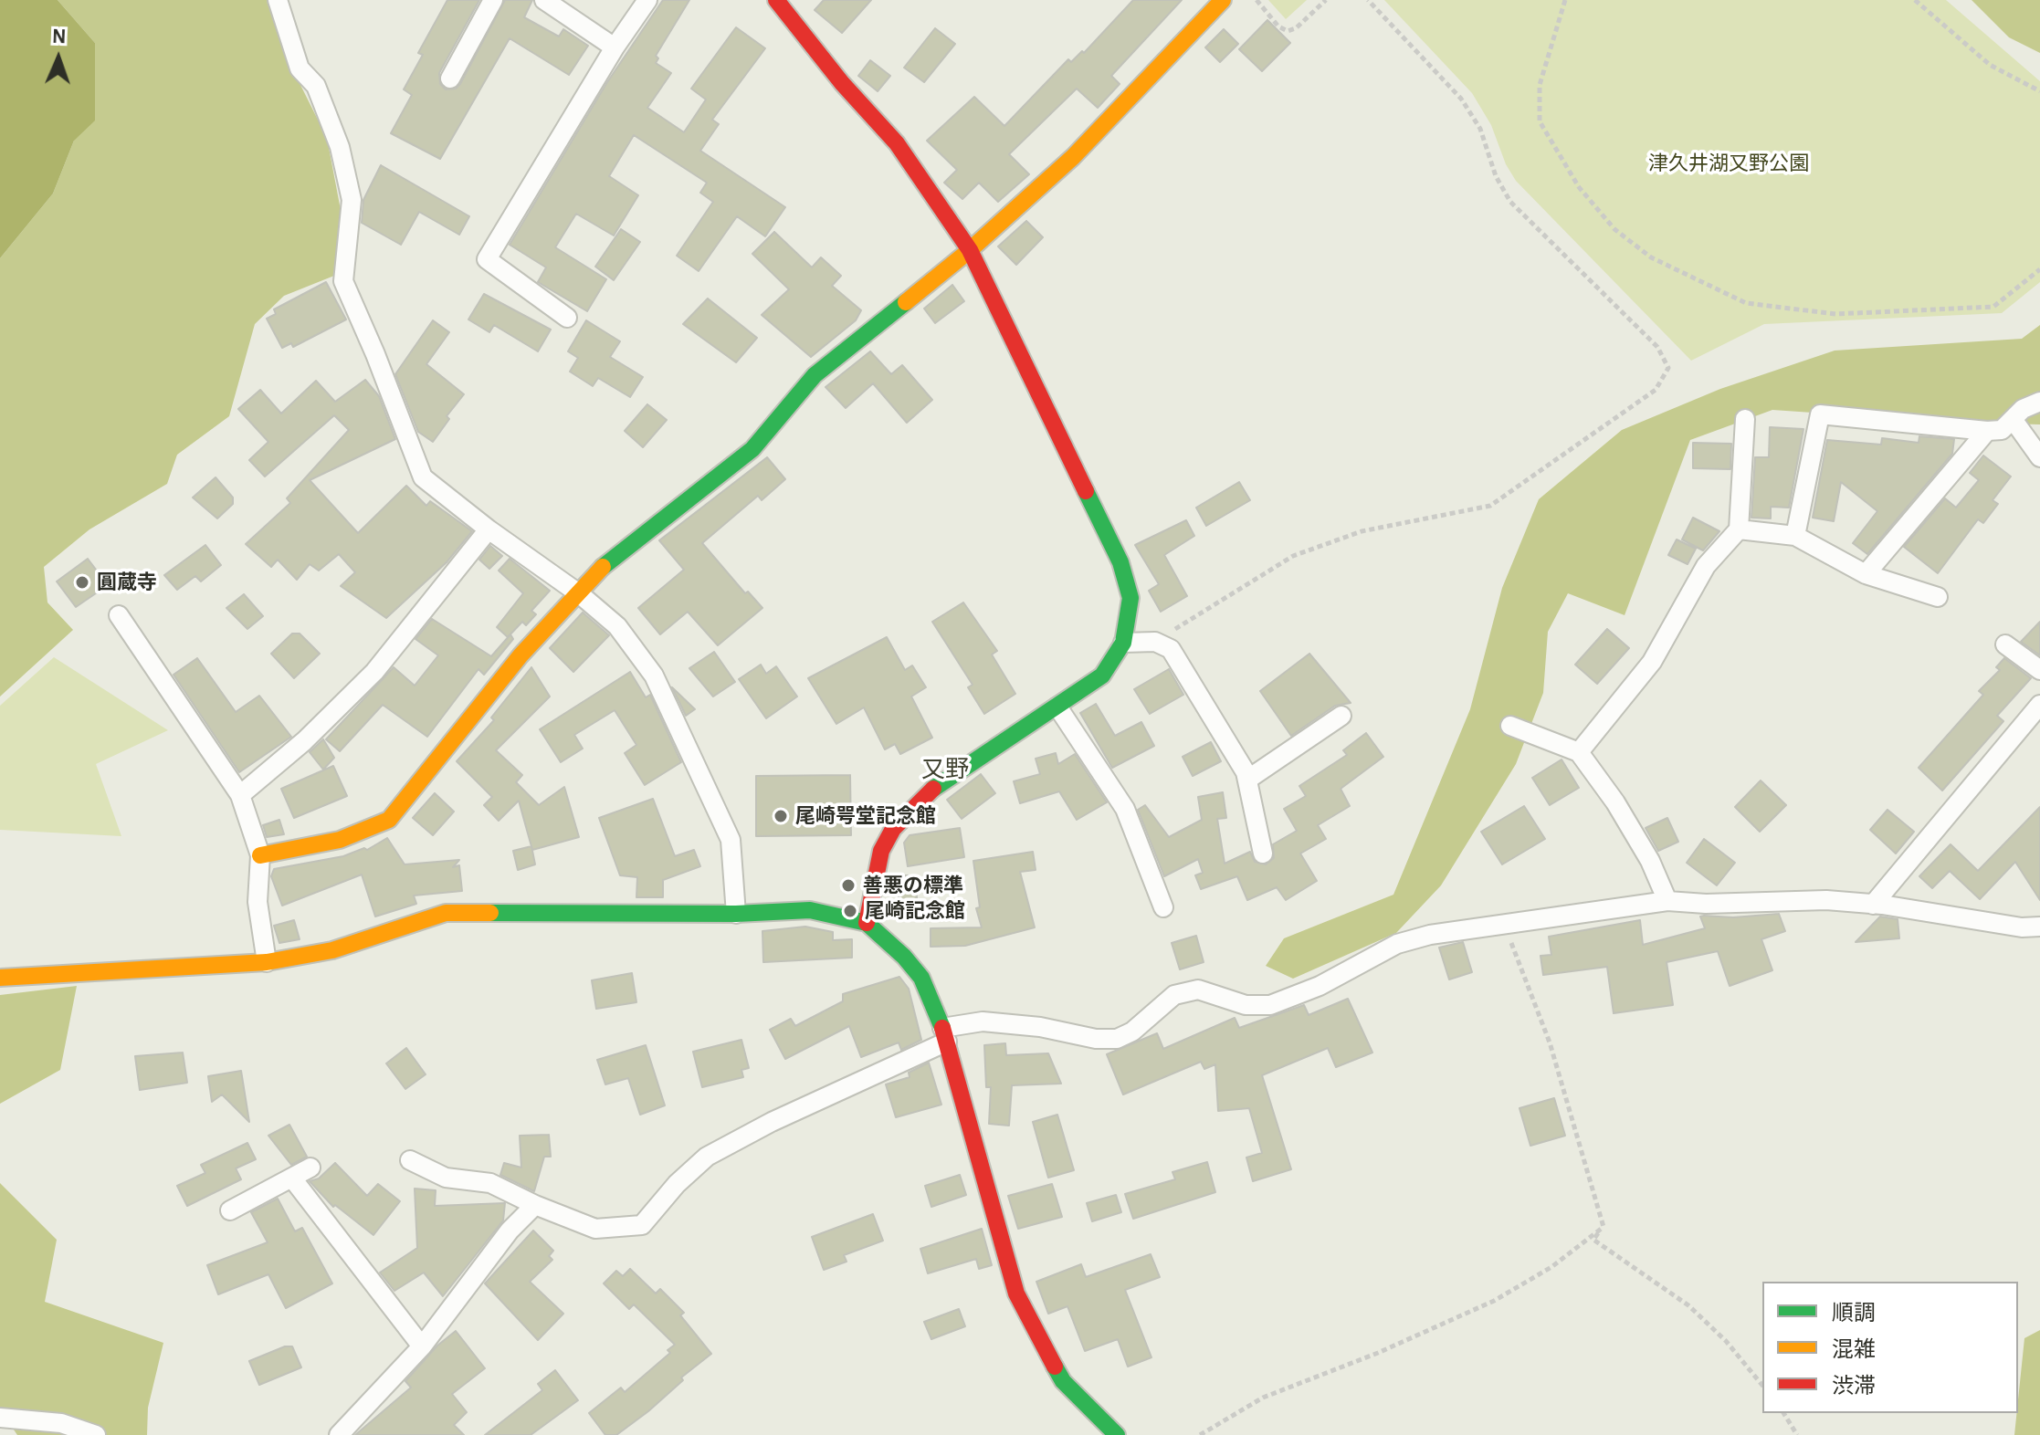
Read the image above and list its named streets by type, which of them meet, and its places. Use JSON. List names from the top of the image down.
{
  "districts": ["又野"],
  "parks": ["津久井湖又野公園"],
  "places": [
    "圓蔵寺",
    "尾崎咢堂記念館",
    "善悪の標準",
    "尾崎記念館"
  ],
  "legend": ["順調", "混雑", "渋滞"],
  "north": "top"
}
